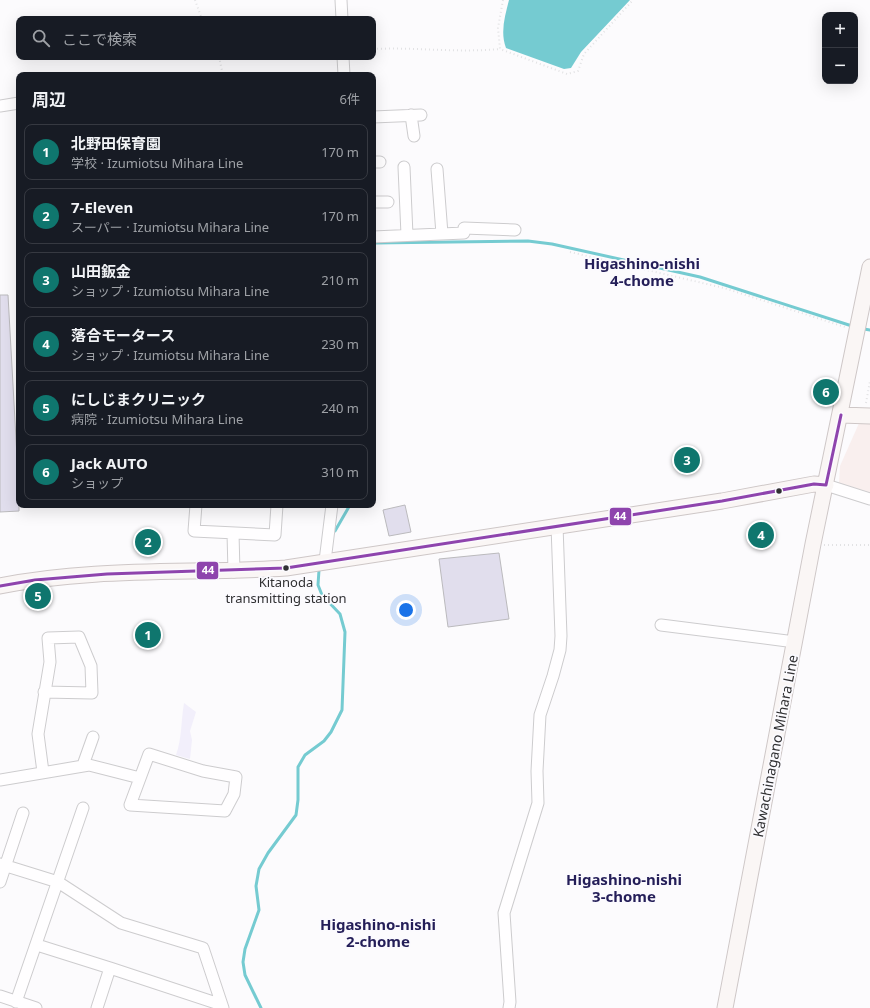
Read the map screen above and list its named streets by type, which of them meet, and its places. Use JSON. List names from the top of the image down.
{
  "streets": {
    "main road": ["Kawachinagano Mihara Line"]
  },
  "districts": ["Higashino-nishi 4-chome", "Higashino-nishi 3-chome", "Higashino-nishi 2-chome"],
  "places": ["Kitanoda transmitting station"],
  "lines": ["transit line 44"],
  "page": {
    "map_buttons": ["+", "−"],
    "search": "ここで検索",
    "heading": ["周辺", "6件"],
    "list": [
      {
        "mark": "1",
        "name": "北野田保育園",
        "note": "学校 · Izumiotsu Mihara Line",
        "value": "170 m"
      },
      {
        "mark": "2",
        "name": "7-Eleven",
        "note": "スーパー · Izumiotsu Mihara Line",
        "value": "170 m"
      },
      {
        "mark": "3",
        "name": "山田鈑金",
        "note": "ショップ · Izumiotsu Mihara Line",
        "value": "210 m"
      },
      {
        "mark": "4",
        "name": "落合モータース",
        "note": "ショップ · Izumiotsu Mihara Line",
        "value": "230 m"
      },
      {
        "mark": "5",
        "name": "にしじまクリニック",
        "note": "病院 · Izumiotsu Mihara Line",
        "value": "240 m"
      },
      {
        "mark": "6",
        "name": "Jack AUTO",
        "note": "ショップ",
        "value": "310 m"
      }
    ],
    "pins": [
      "6",
      "3",
      "4",
      "2",
      "5",
      "1"
    ]
  }
}
